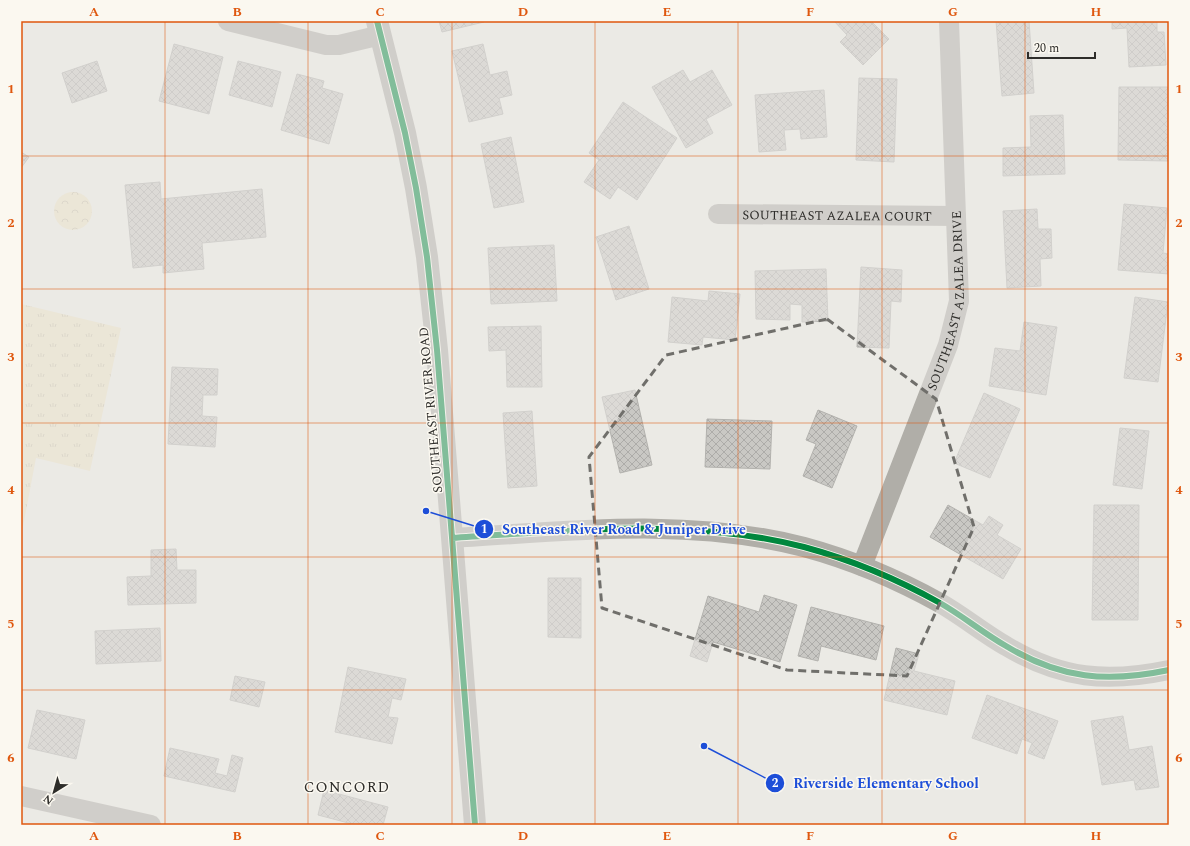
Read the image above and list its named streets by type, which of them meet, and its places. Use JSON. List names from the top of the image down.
{
  "streets": {
    "street": ["SOUTHEAST AZALEA COURT", "SOUTHEAST AZALEA DRIVE", "SOUTHEAST RIVER ROAD"]
  },
  "crossings": [
    ["SOUTHEAST AZALEA COURT", "SOUTHEAST AZALEA DRIVE"]
  ],
  "districts": ["CONCORD"],
  "places": ["Southeast River Road & Juniper Drive", "Riverside Elementary School"],
  "scale_bar": "20 m",
  "north": "bottom left",
  "grid": {
    "columns": [
      "A",
      "B",
      "C",
      "D",
      "E",
      "F",
      "G",
      "H"
    ],
    "rows": [
      "1",
      "2",
      "3",
      "4",
      "5",
      "6"
    ]
  }
}
